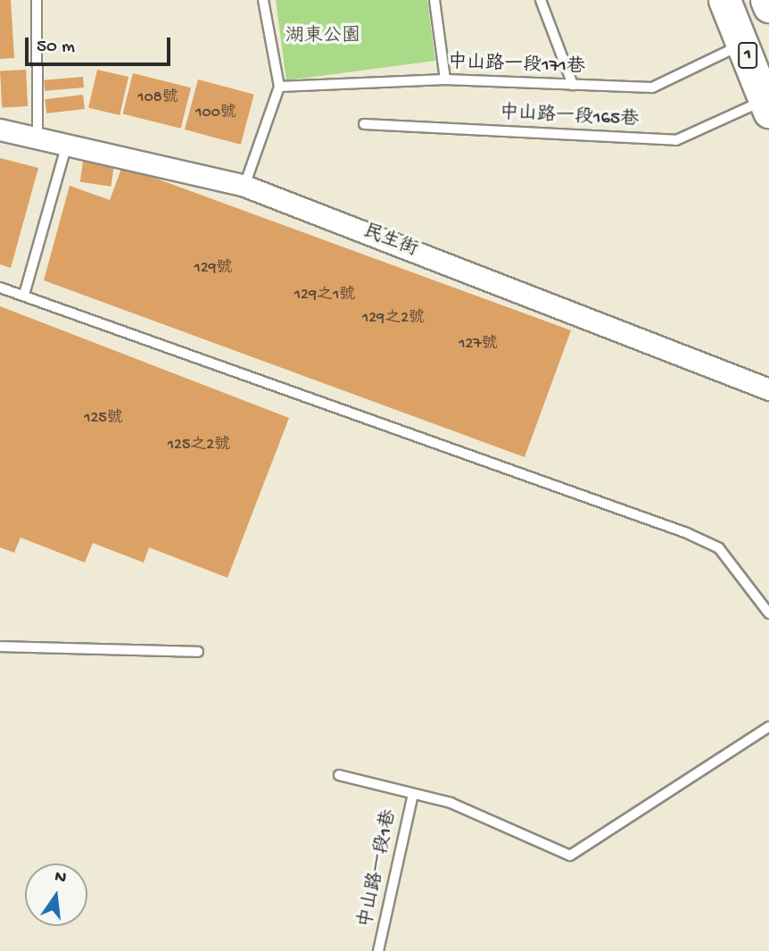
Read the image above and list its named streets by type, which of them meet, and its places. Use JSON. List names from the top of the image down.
{
  "streets": {
    "main road": ["1"],
    "street": ["民生街"],
    "lane": ["中山路一段171巷", "中山路一段165巷", "中山路一段1巷"]
  },
  "crossings": [
    ["1", "中山路一段171巷"],
    ["1", "中山路一段165巷"]
  ],
  "parks": ["湖東公園"],
  "house_numbers": [
    "108號",
    "100號",
    "129號",
    "129之1號",
    "129之2號",
    "127號",
    "125號",
    "125之2號"
  ],
  "scale_bar": "50 m",
  "north": "top"
}
